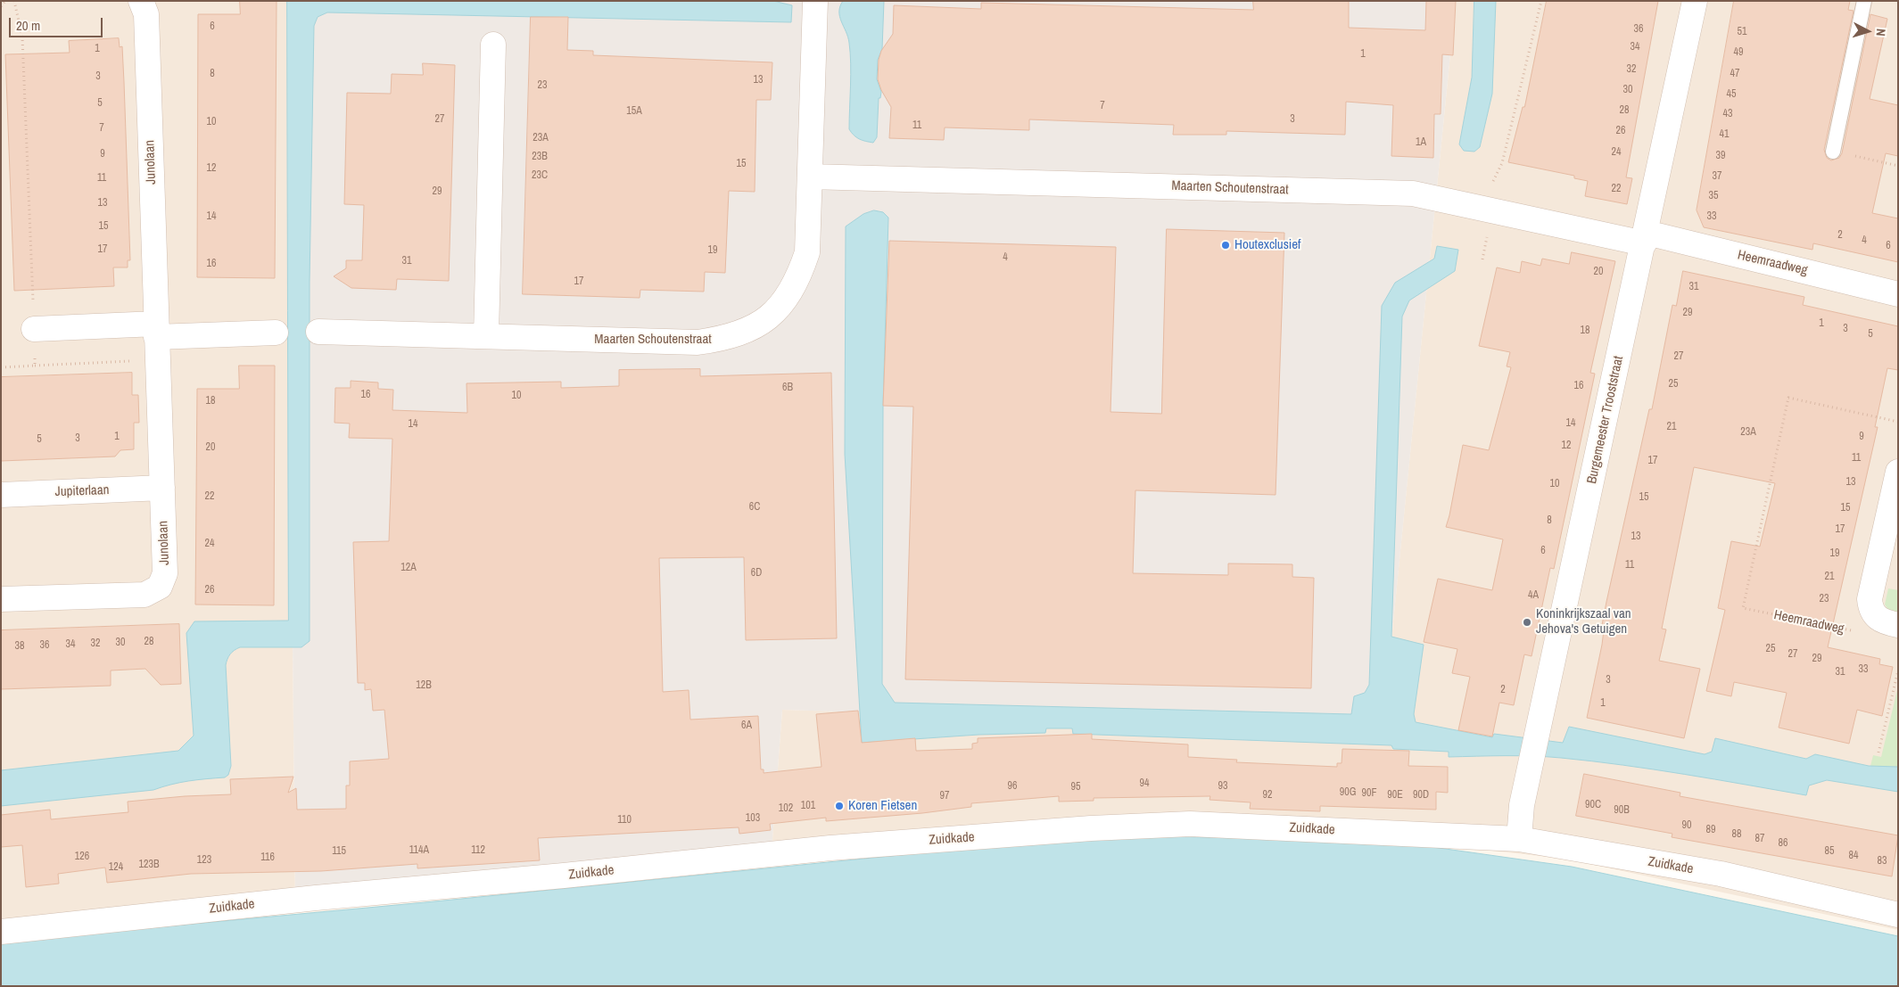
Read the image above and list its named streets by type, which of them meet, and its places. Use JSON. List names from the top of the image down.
{
  "streets": {
    "street": [
      "Junolaan",
      "Maarten Schoutenstraat",
      "Heemraadweg",
      "Burgemeester Trooststraat",
      "Jupiterlaan",
      "Zuidkade"
    ]
  },
  "crossings": [
    ["Junolaan", "Jupiterlaan"],
    ["Maarten Schoutenstraat", "Heemraadweg"],
    ["Maarten Schoutenstraat", "Burgemeester Trooststraat"],
    ["Heemraadweg", "Burgemeester Trooststraat"],
    ["Burgemeester Trooststraat", "Zuidkade"]
  ],
  "places": ["Houtexclusief", "Koninkrijkszaal van Jehova's Getuigen", "Koren Fietsen"],
  "house_numbers": [
    "6",
    "36",
    "51",
    "34",
    "1",
    "49",
    "1",
    "32",
    "8",
    "47",
    "3",
    "13",
    "23",
    "30",
    "45",
    "5",
    "7",
    "28",
    "15A",
    "43",
    "27",
    "3",
    "10",
    "11",
    "7",
    "26",
    "41",
    "23A",
    "1A",
    "24",
    "9",
    "39",
    "23B",
    "15",
    "12",
    "23C",
    "37",
    "11",
    "22",
    "29",
    "35",
    "13",
    "14",
    "33",
    "15",
    "2",
    "4",
    "6",
    "17",
    "19",
    "4",
    "31",
    "16",
    "20",
    "17",
    "31",
    "29",
    "1",
    "3",
    "18",
    "5",
    "27",
    "25",
    "16",
    "6B",
    "16",
    "10",
    "18",
    "14",
    "14",
    "21",
    "23A",
    "1",
    "9",
    "3",
    "5",
    "12",
    "20",
    "11",
    "17",
    "13",
    "10",
    "22",
    "15",
    "6C",
    "15",
    "8",
    "17",
    "13",
    "24",
    "6",
    "19",
    "11",
    "12A",
    "6D",
    "21",
    "26",
    "4A",
    "23",
    "28",
    "30",
    "32",
    "34",
    "36",
    "38",
    "25",
    "27",
    "29",
    "33",
    "31",
    "3",
    "12B",
    "2",
    "1",
    "6A",
    "94",
    "96",
    "93",
    "95",
    "90G",
    "90F",
    "92",
    "90E",
    "90D",
    "97",
    "90C",
    "101",
    "102",
    "90B",
    "103",
    "110",
    "90",
    "89",
    "88",
    "87",
    "86",
    "114A",
    "112",
    "115",
    "85",
    "84",
    "126",
    "116",
    "123",
    "83",
    "123B",
    "124"
  ],
  "scale_bar": "20 m",
  "north": "right"
}
